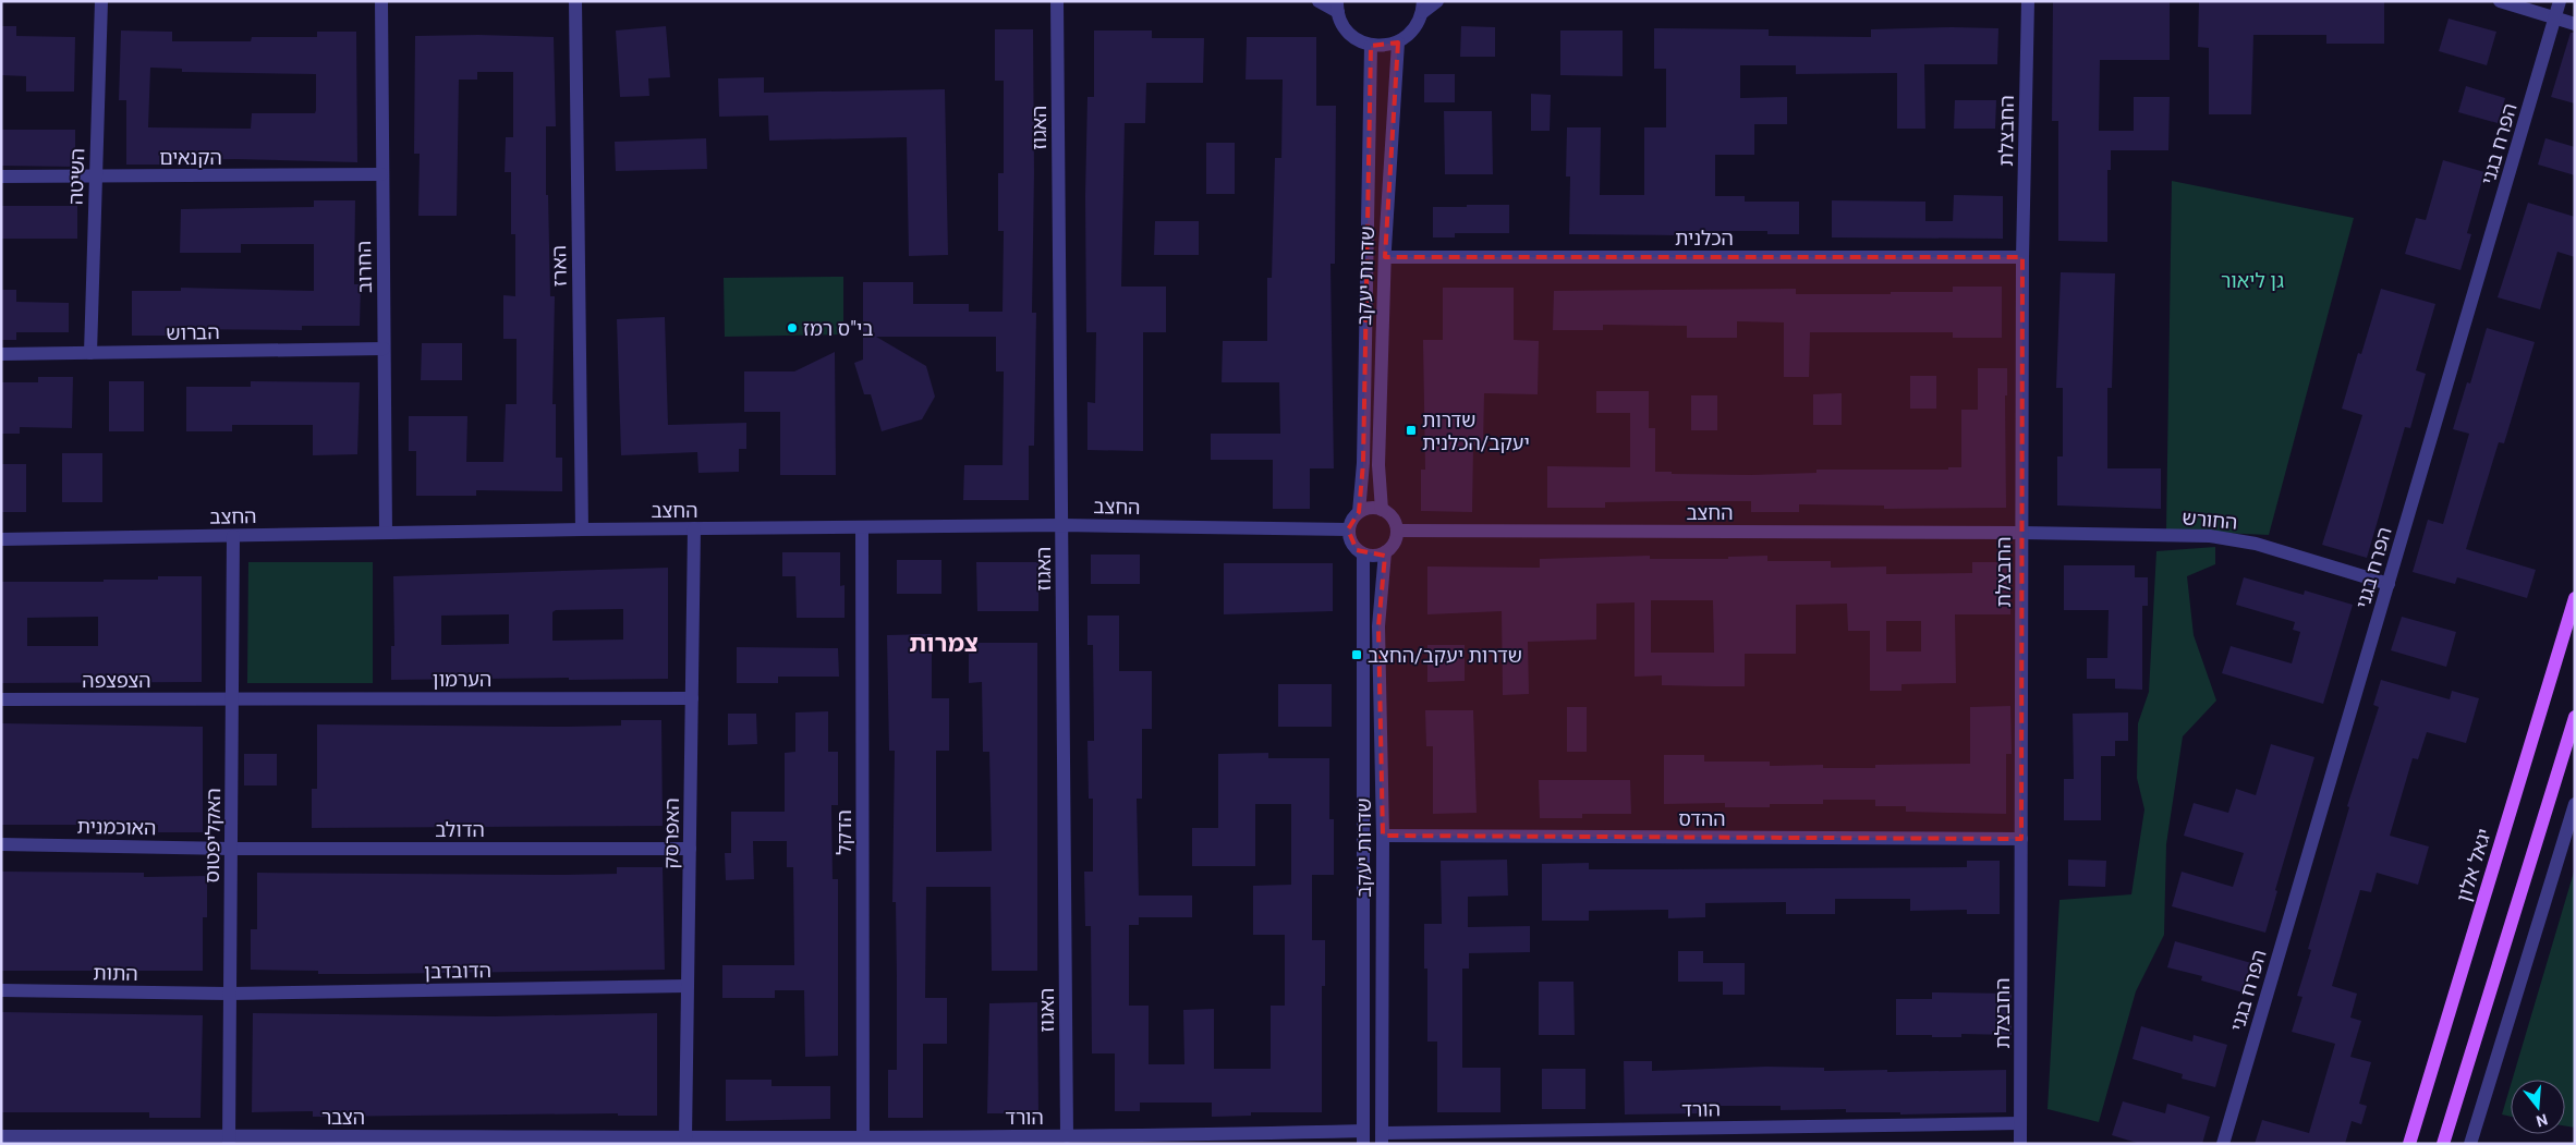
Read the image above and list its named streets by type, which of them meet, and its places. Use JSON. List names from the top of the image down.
{
  "streets": {
    "main road": ["יגאל אלון"],
    "street": [
      "האגוז",
      "החבצלת",
      "הפרח בגני",
      "הקנאים",
      "השיטה",
      "הכלנית",
      "הארז",
      "החרוב",
      "שדרות יעקב",
      "הברוש",
      "החצב",
      "החורש",
      "הערמון",
      "הצפצפה",
      "ההדס",
      "האוכמנית",
      "הדולב",
      "הדקל",
      "האפרסק",
      "האקליפטוס",
      "הדובדבן",
      "התות",
      "הורד",
      "הצבר"
    ]
  },
  "crossings": [
    ["האגוז", "החצב"],
    ["האגוז", "הורד"],
    ["החבצלת", "הכלנית"],
    ["החבצלת", "החצב"],
    ["החבצלת", "החורש"],
    ["החבצלת", "ההדס"],
    ["החבצלת", "הורד"],
    ["הפרח בגני", "החורש"],
    ["הקנאים", "השיטה"],
    ["הקנאים", "החרוב"],
    ["השיטה", "הברוש"],
    ["הכלנית", "שדרות יעקב"],
    ["הארז", "החצב"],
    ["החרוב", "הברוש"],
    ["החרוב", "החצב"],
    ["שדרות יעקב", "החצב"],
    ["שדרות יעקב", "ההדס"],
    ["שדרות יעקב", "הורד"],
    ["החצב", "החורש"],
    ["החצב", "הדקל"],
    ["החצב", "האפרסק"],
    ["החצב", "האקליפטוס"],
    ["הערמון", "הצפצפה"],
    ["הערמון", "האפרסק"],
    ["הערמון", "האקליפטוס"],
    ["הצפצפה", "האקליפטוס"],
    ["האוכמנית", "הדולב"],
    ["האוכמנית", "האקליפטוס"],
    ["הדולב", "האפרסק"],
    ["הדולב", "האקליפטוס"],
    ["הדקל", "הורד"],
    ["האפרסק", "הדובדבן"],
    ["האפרסק", "הורד"],
    ["האפרסק", "הצבר"],
    ["האקליפטוס", "הדובדבן"],
    ["האקליפטוס", "התות"],
    ["האקליפטוס", "הצבר"],
    ["הדובדבן", "התות"],
    ["הורד", "הצבר"]
  ],
  "districts": ["צמרות"],
  "parks": ["גן ליאור"],
  "places": {
    "other": ["בי\"ס רמז"],
    "transit": ["שדרות יעקב/הכלנית", "שדרות יעקב/החצב"]
  },
  "north": "bottom"
}
